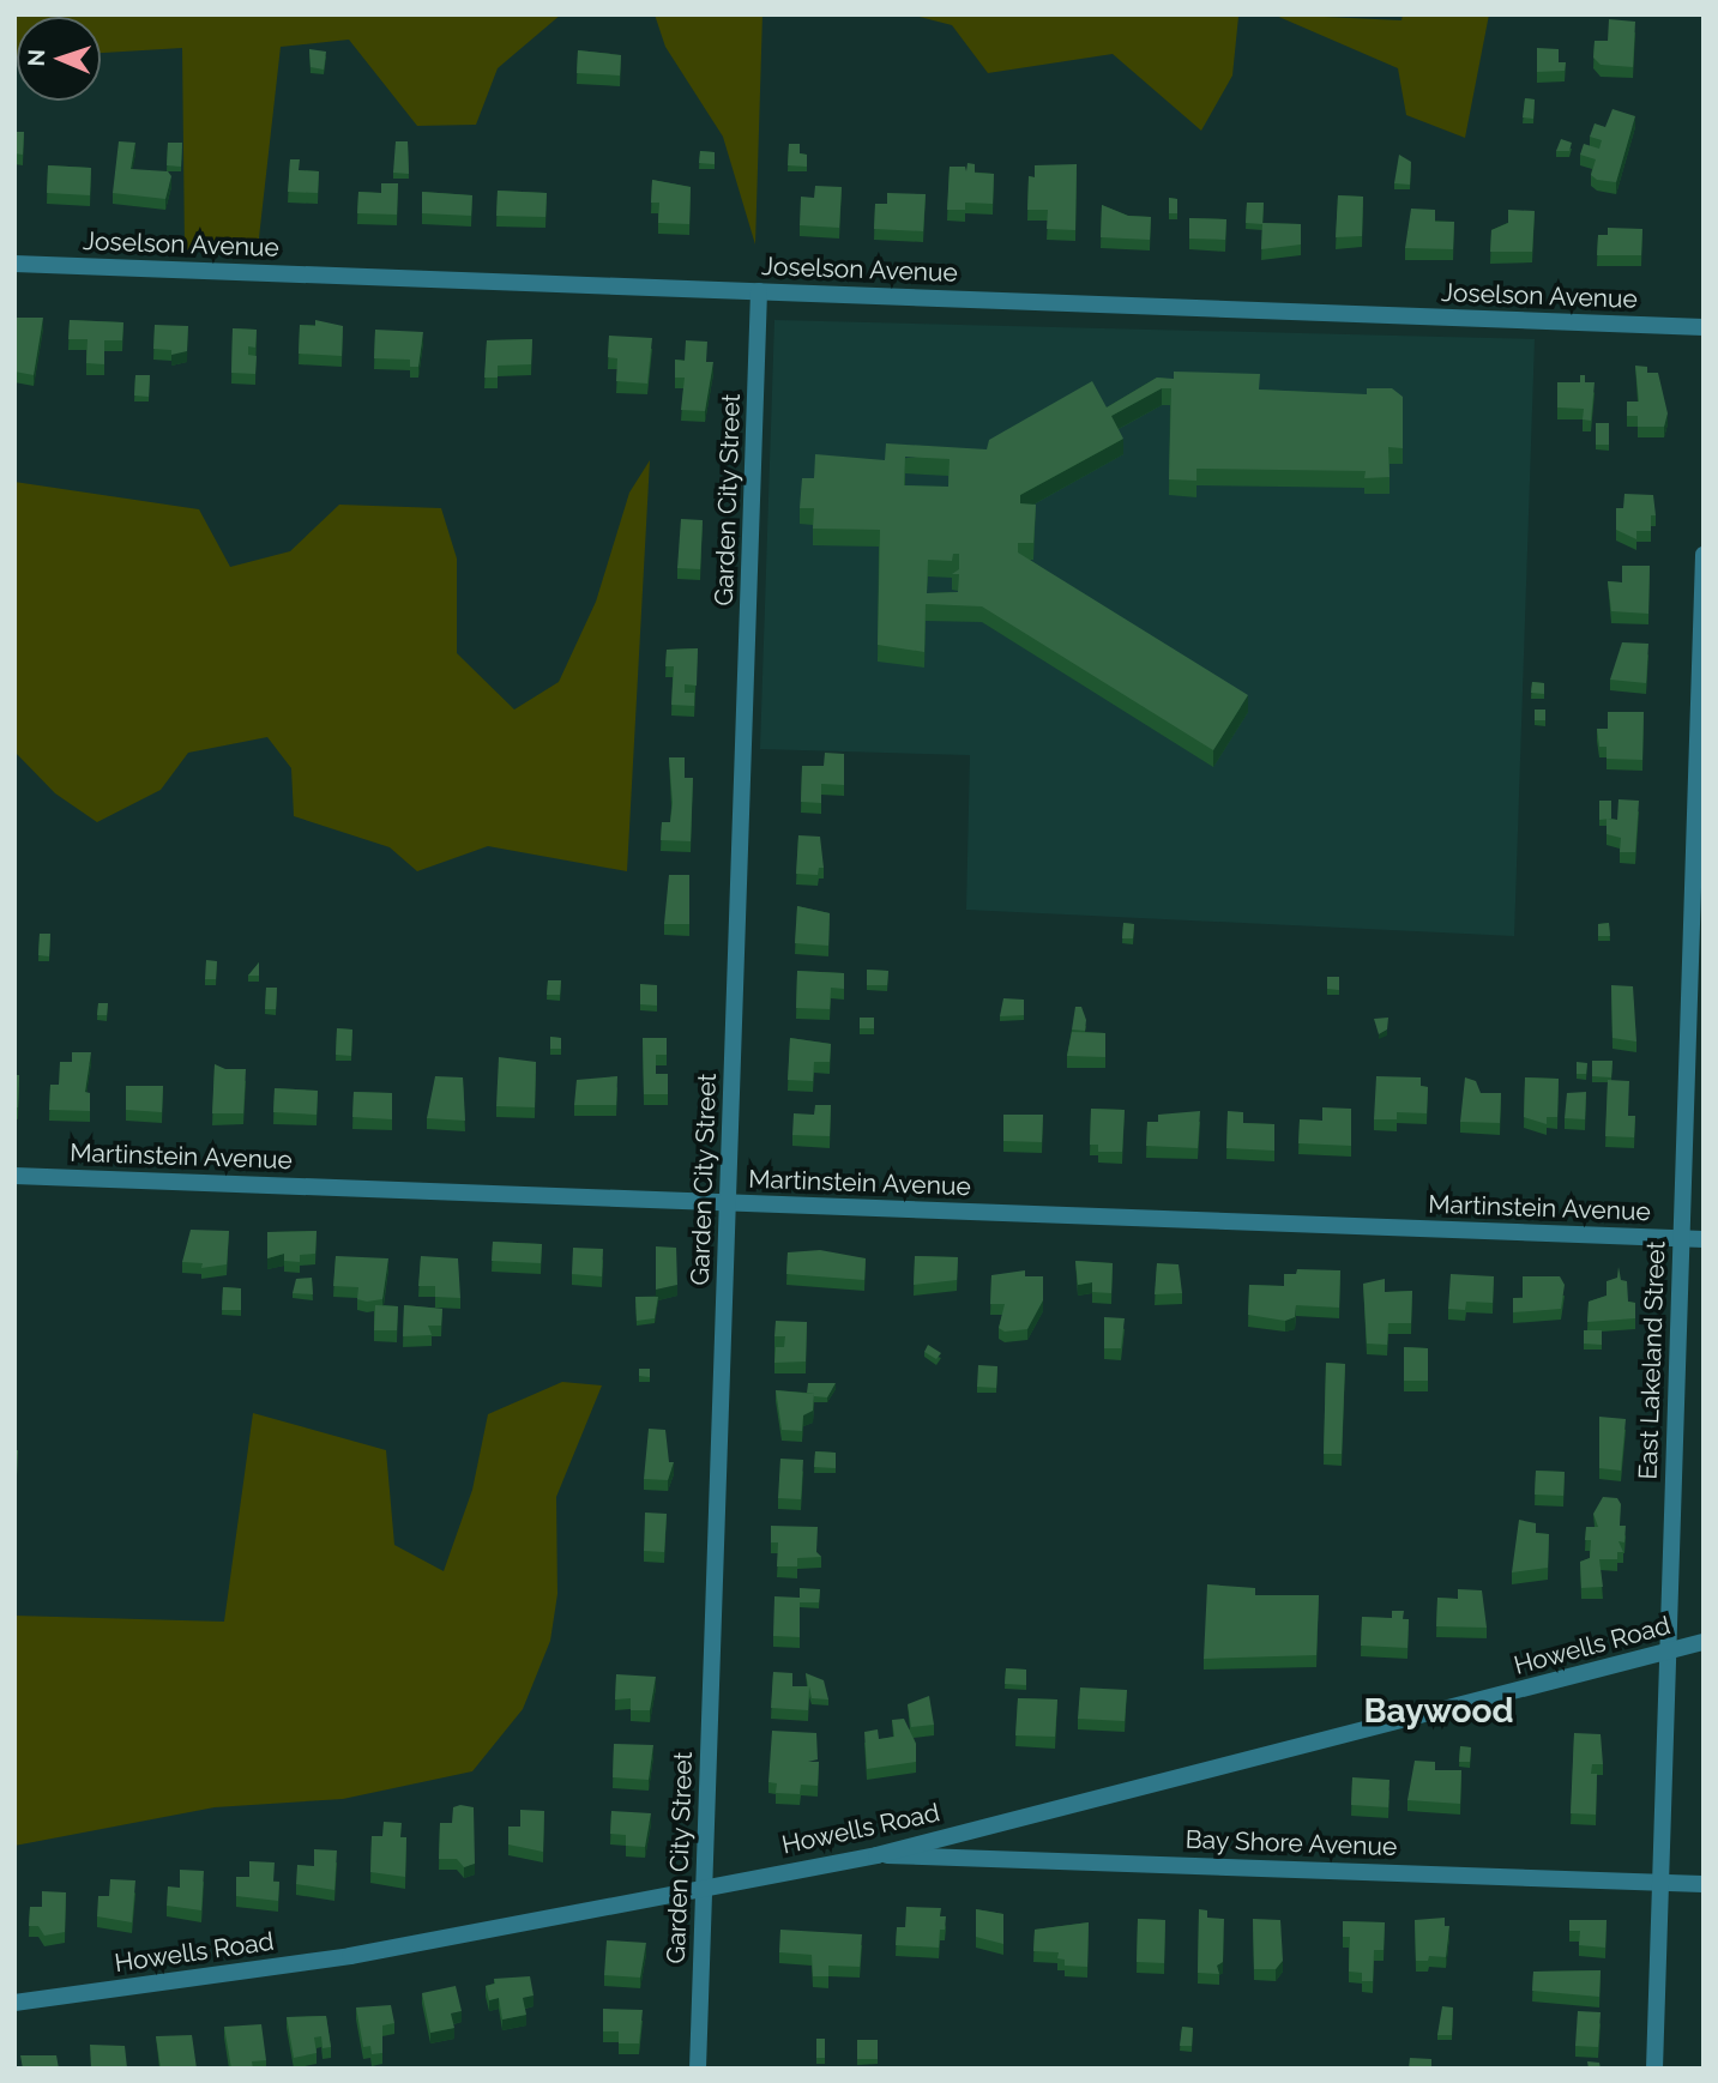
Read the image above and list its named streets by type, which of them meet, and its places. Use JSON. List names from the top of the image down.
{
  "streets": {
    "street": [
      "Joselson Avenue",
      "Garden City Street",
      "Martinstein Avenue",
      "East Lakeland Street",
      "Howells Road",
      "Bay Shore Avenue"
    ]
  },
  "crossings": [
    ["Joselson Avenue", "Garden City Street"],
    ["Garden City Street", "Martinstein Avenue"],
    ["Garden City Street", "Howells Road"],
    ["Martinstein Avenue", "East Lakeland Street"],
    ["East Lakeland Street", "Howells Road"],
    ["East Lakeland Street", "Bay Shore Avenue"],
    ["Howells Road", "Bay Shore Avenue"]
  ],
  "districts": ["Baywood"],
  "north": "left"
}
